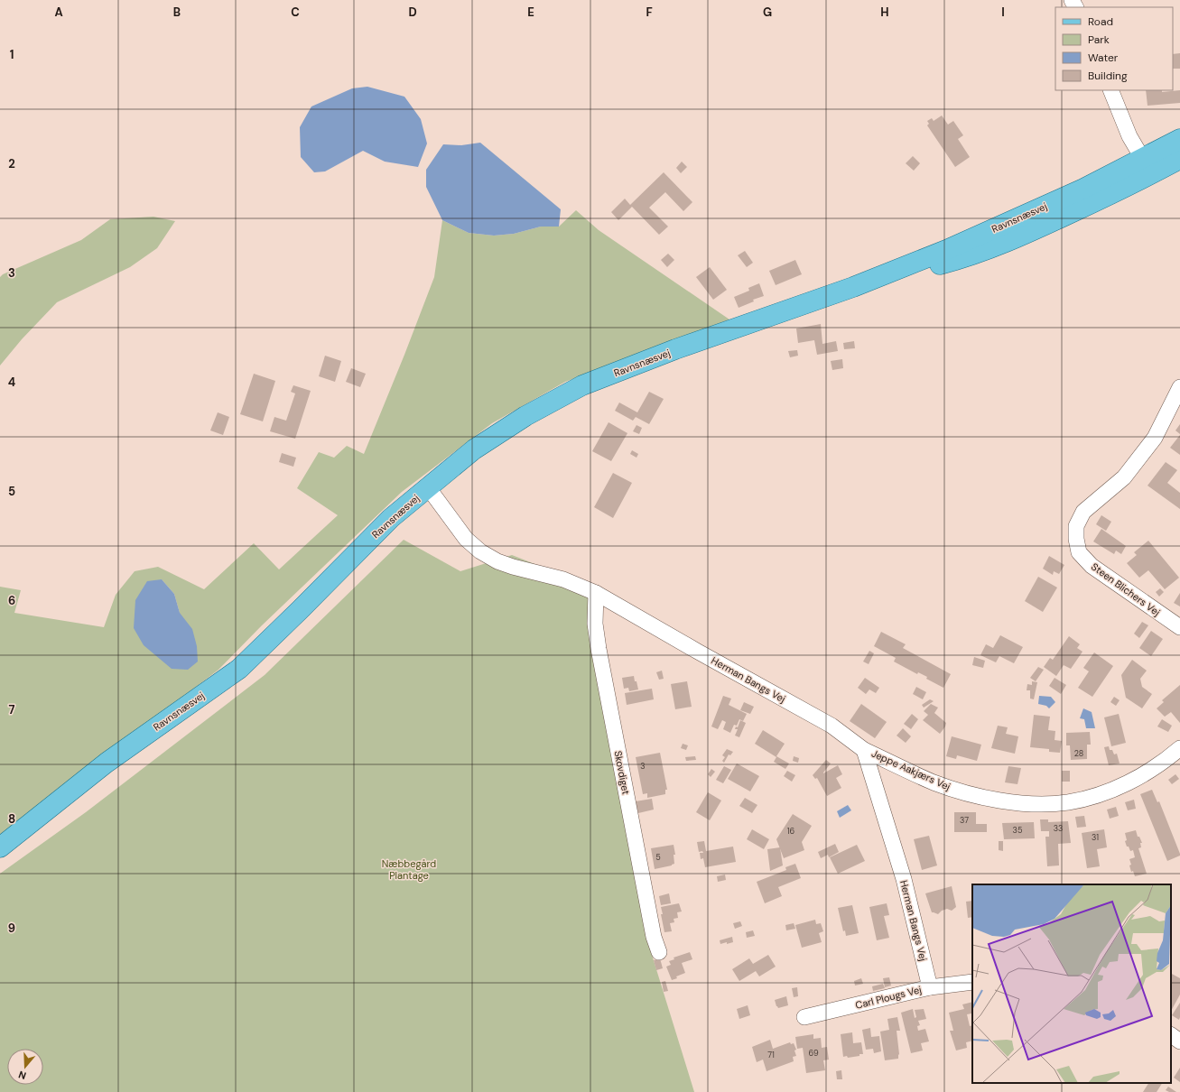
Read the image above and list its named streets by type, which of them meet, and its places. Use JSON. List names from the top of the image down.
{
  "streets": {
    "main road": ["Ravnsnæsvej"],
    "street": [
      "Steen Blichers Vej",
      "Herman Bangs Vej",
      "Jeppe Aakjærs Vej",
      "Skovdiget",
      "Carl Plougs Vej"
    ]
  },
  "crossings": [
    ["Ravnsnæsvej", "Herman Bangs Vej"],
    ["Herman Bangs Vej", "Jeppe Aakjærs Vej"],
    ["Herman Bangs Vej", "Skovdiget"],
    ["Herman Bangs Vej", "Carl Plougs Vej"]
  ],
  "parks": ["Næbbegård Plantage"],
  "house_numbers": [
    "28",
    "3",
    "37",
    "33",
    "35",
    "16",
    "31",
    "5",
    "69",
    "71"
  ],
  "legend": [
    "Road",
    "Park",
    "Water",
    "Building"
  ],
  "north": "bottom",
  "grid": {
    "columns": [
      "A",
      "B",
      "C",
      "D",
      "E",
      "F",
      "G",
      "H",
      "I"
    ],
    "rows": [
      "1",
      "2",
      "3",
      "4",
      "5",
      "6",
      "7",
      "8",
      "9"
    ]
  }
}
